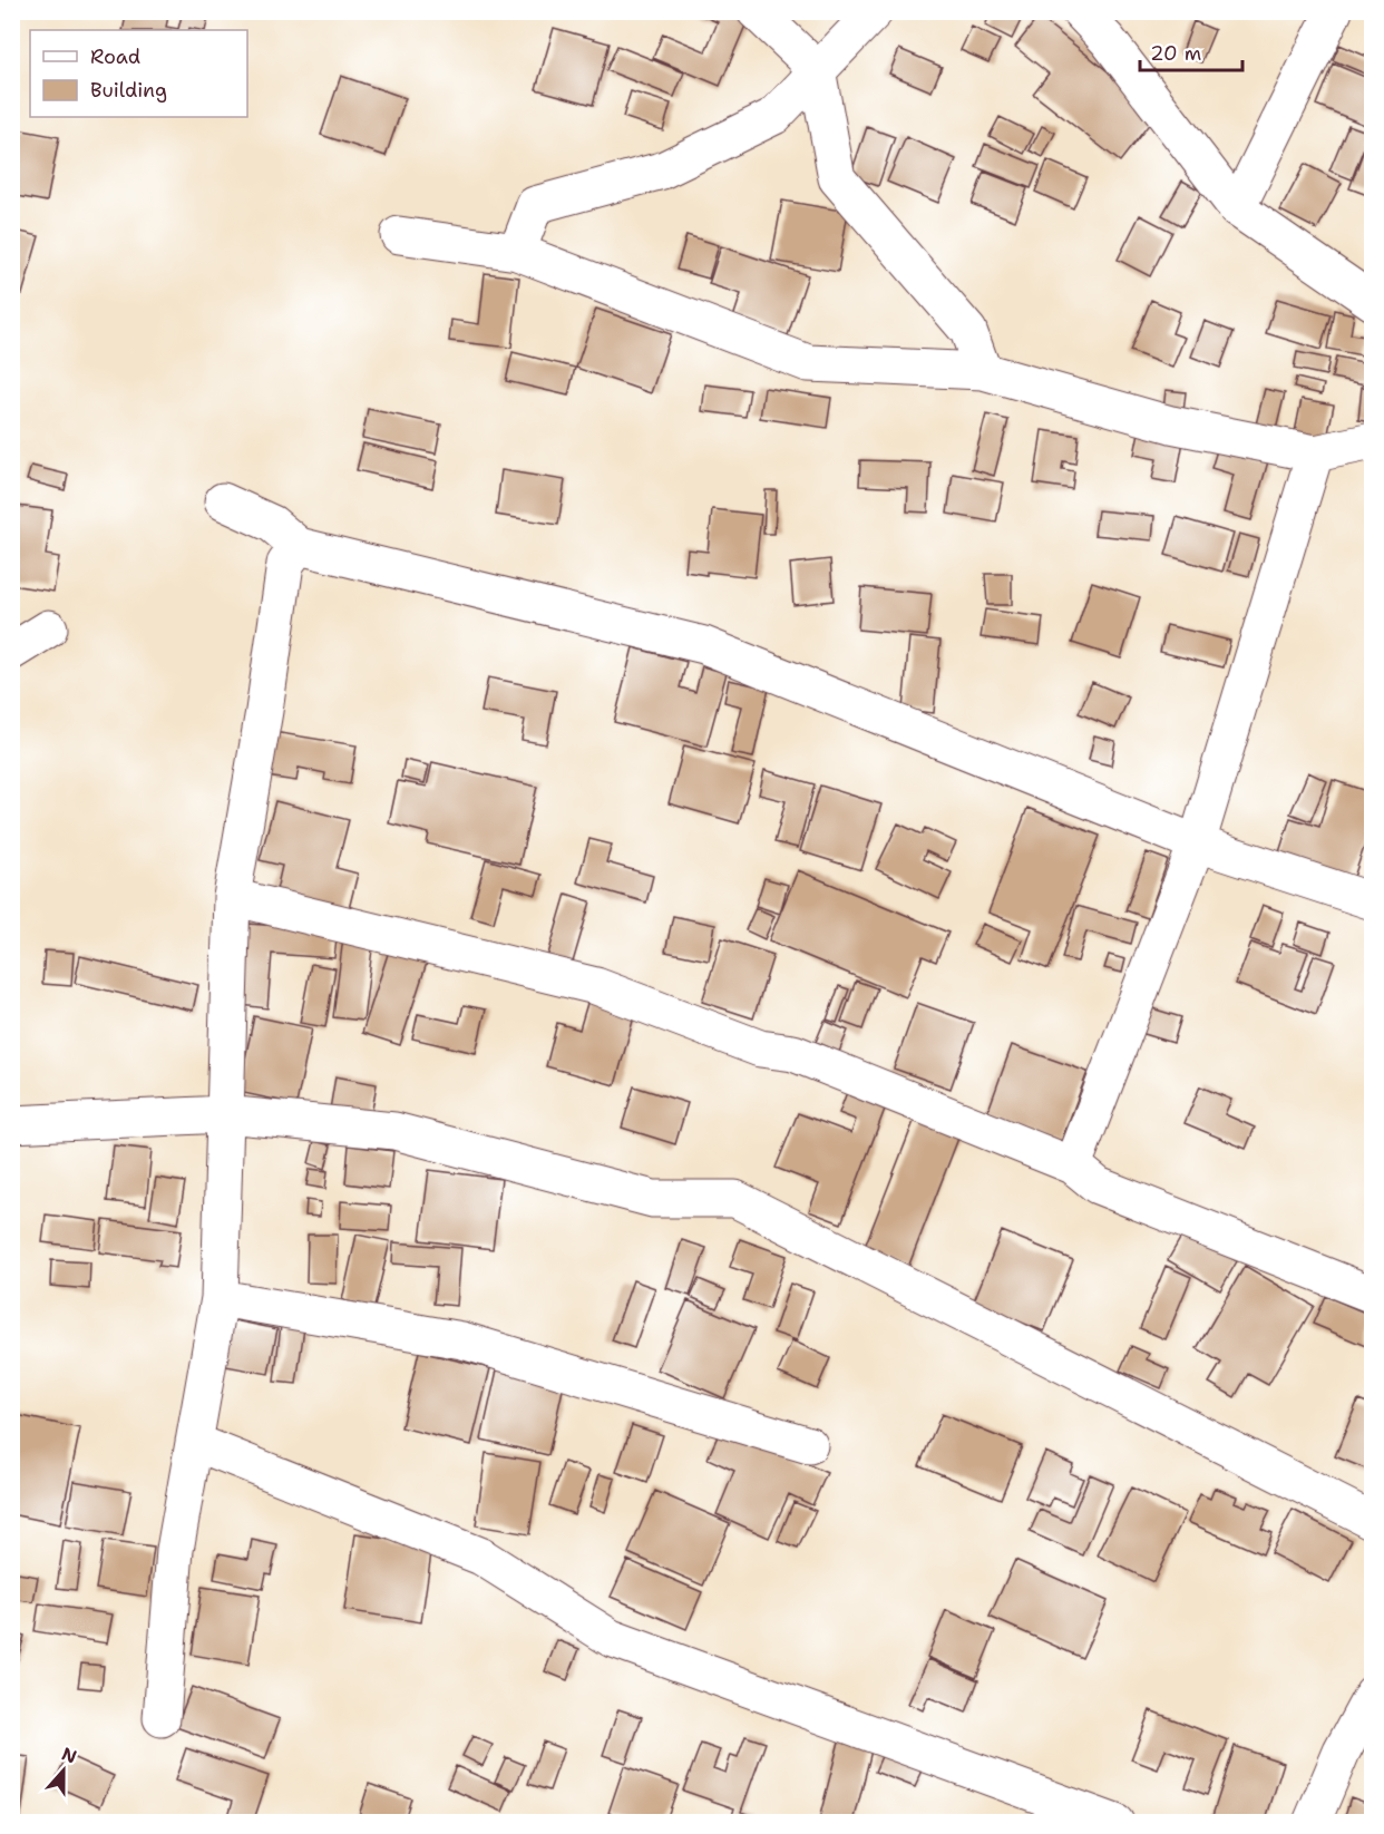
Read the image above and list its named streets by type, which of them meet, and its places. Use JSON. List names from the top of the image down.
{
  "legend": ["Road", "Building"],
  "scale_bar": "20 m",
  "north": "top"
}
